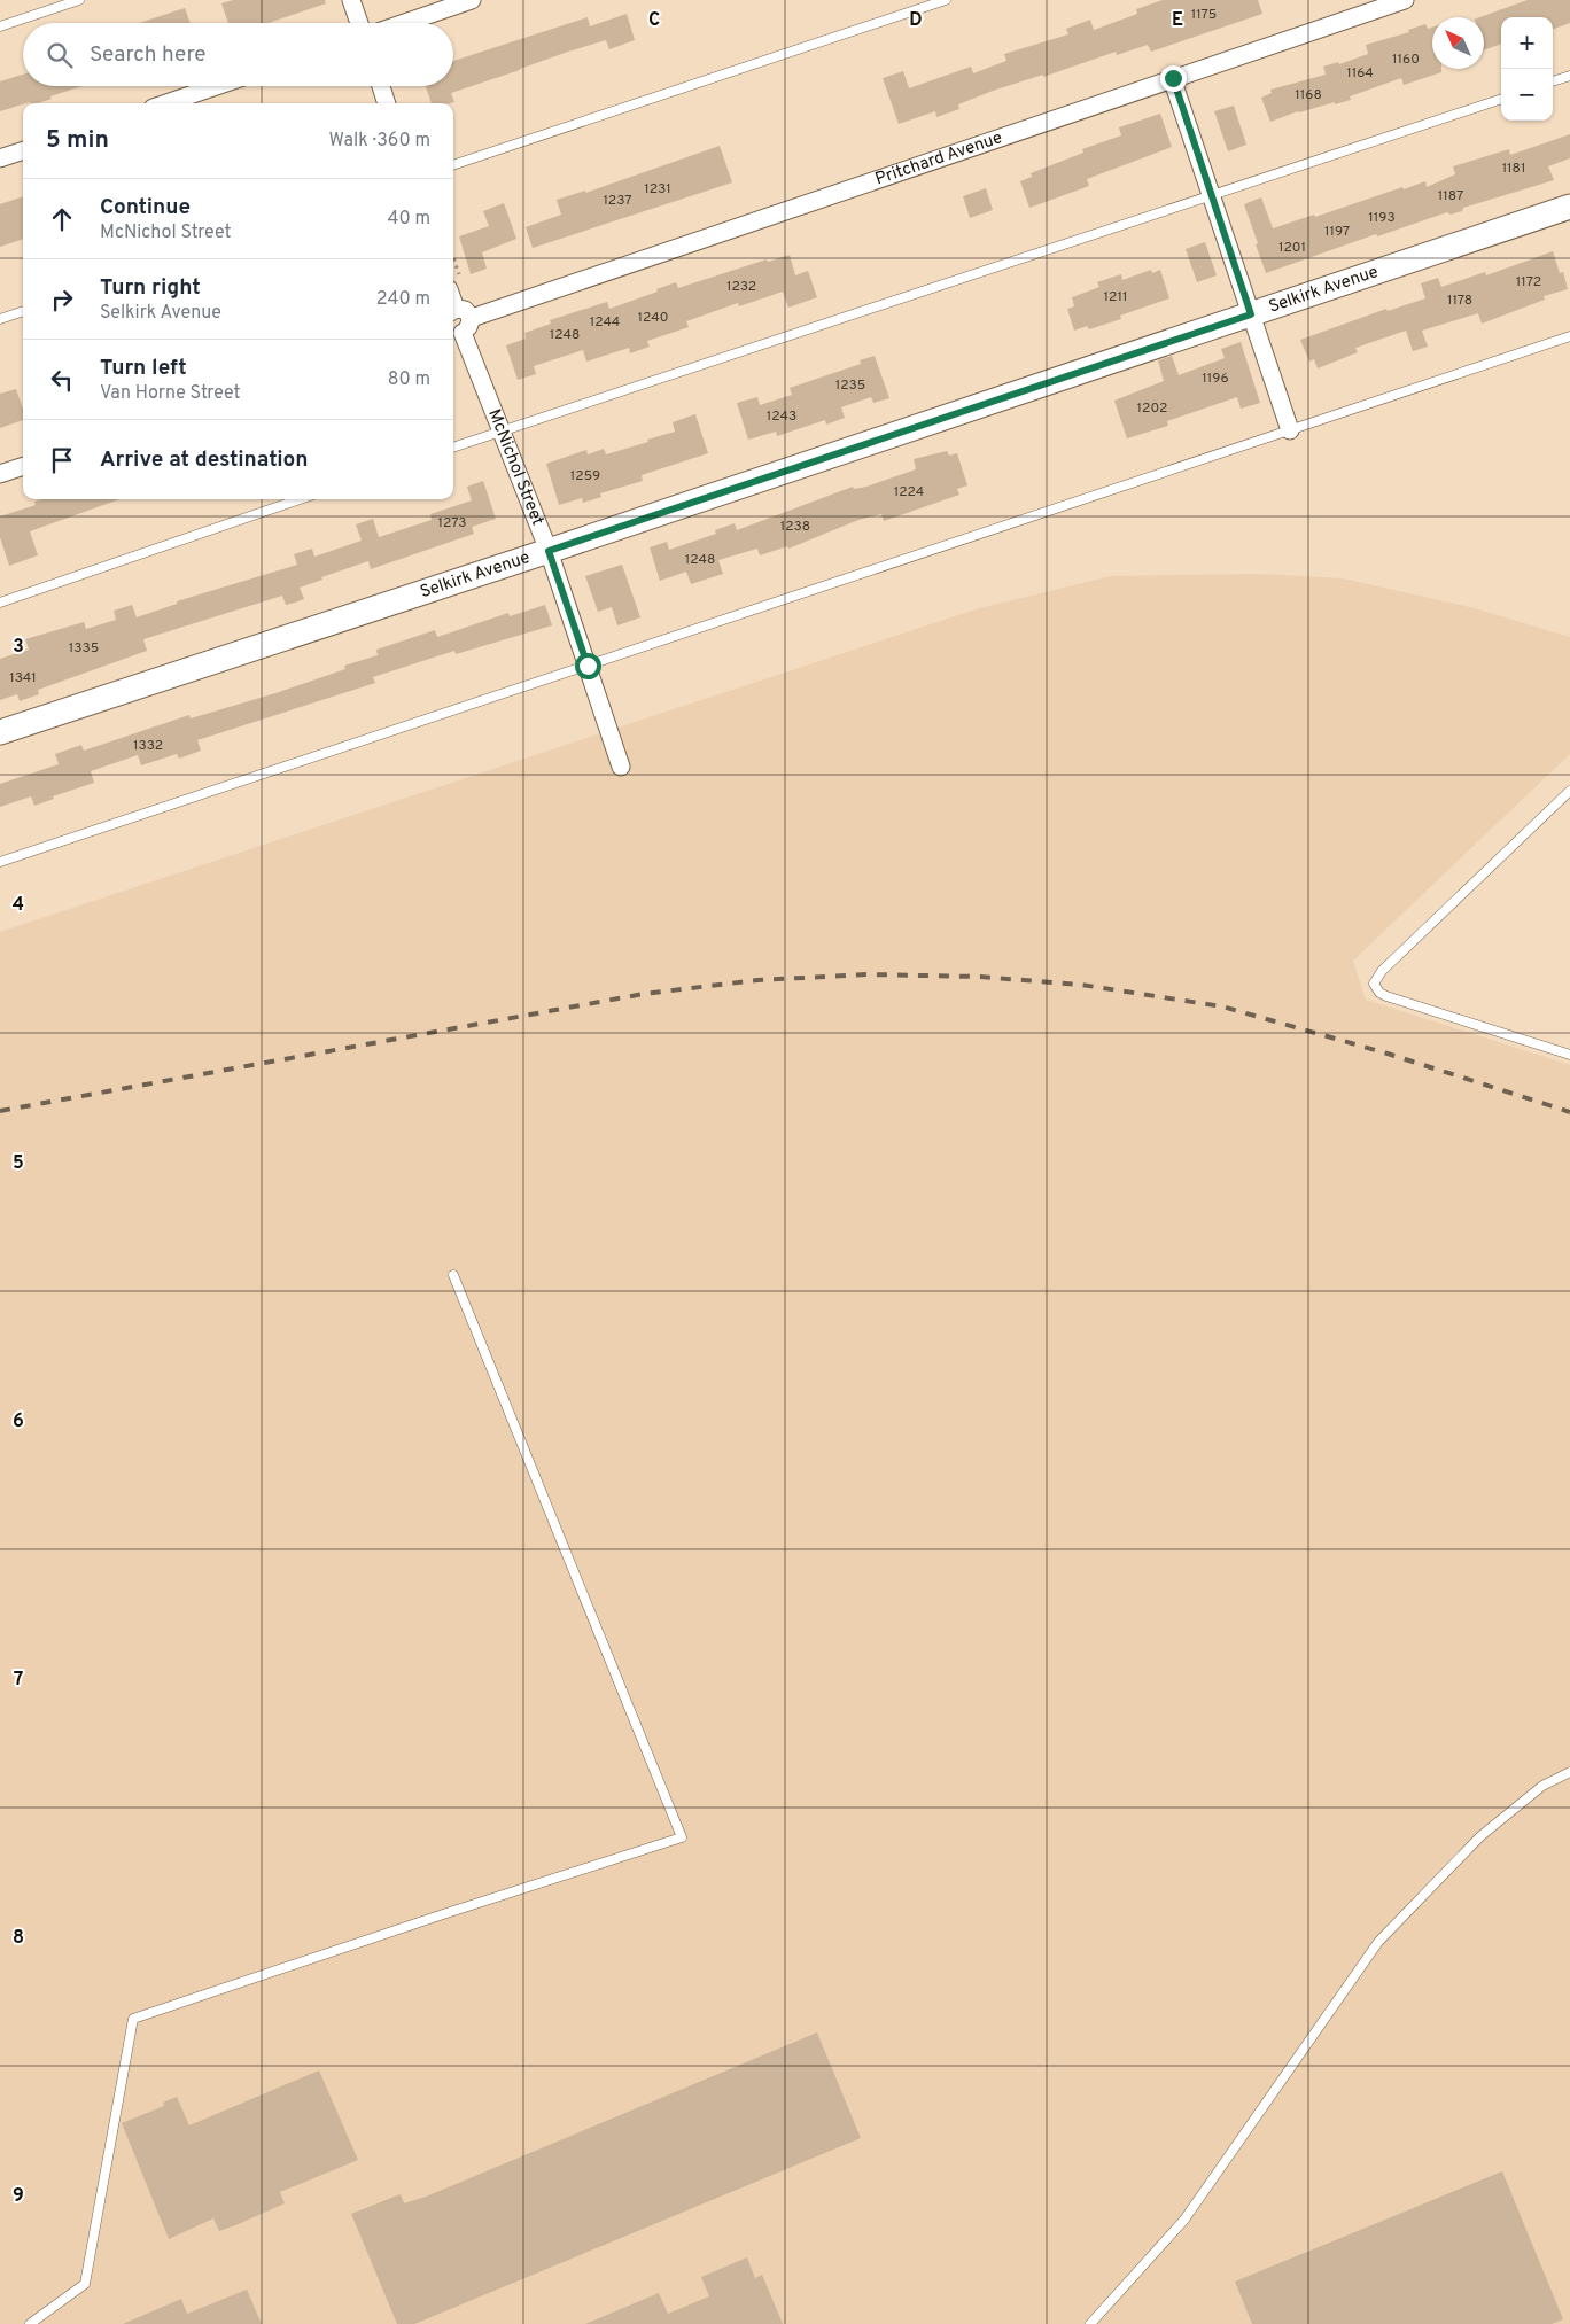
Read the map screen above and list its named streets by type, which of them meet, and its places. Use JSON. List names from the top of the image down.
{
  "streets": {
    "street": ["Pritchard Avenue", "Selkirk Avenue", "McNichol Street"]
  },
  "crossings": [
    ["Pritchard Avenue", "McNichol Street"],
    ["Selkirk Avenue", "McNichol Street"]
  ],
  "house_numbers": [
    "1175",
    "1160",
    "1164",
    "1168",
    "1181",
    "1231",
    "1187",
    "1237",
    "1193",
    "1197",
    "1201",
    "1172",
    "1232",
    "1211",
    "1178",
    "1240",
    "1244",
    "1248",
    "1196",
    "1235",
    "1202",
    "1243",
    "1259",
    "1224",
    "1273",
    "1238",
    "1248",
    "1335",
    "1341",
    "1332"
  ],
  "north": "top left",
  "page": {
    "map_buttons": ["+", "−"],
    "search": "Search here",
    "heading": ["5 min", "Walk · 360 m"],
    "list": [
      ["Continue", "McNichol Street", "40 m"],
      ["Turn right", "Selkirk Avenue", "240 m"],
      ["Turn left", "Van Horne Street", "80 m"],
      "Arrive at destination"
    ]
  },
  "grid": {
    "columns": ["C", "D", "E"],
    "rows": [
      "3",
      "4",
      "5",
      "6",
      "7",
      "8",
      "9"
    ]
  }
}
